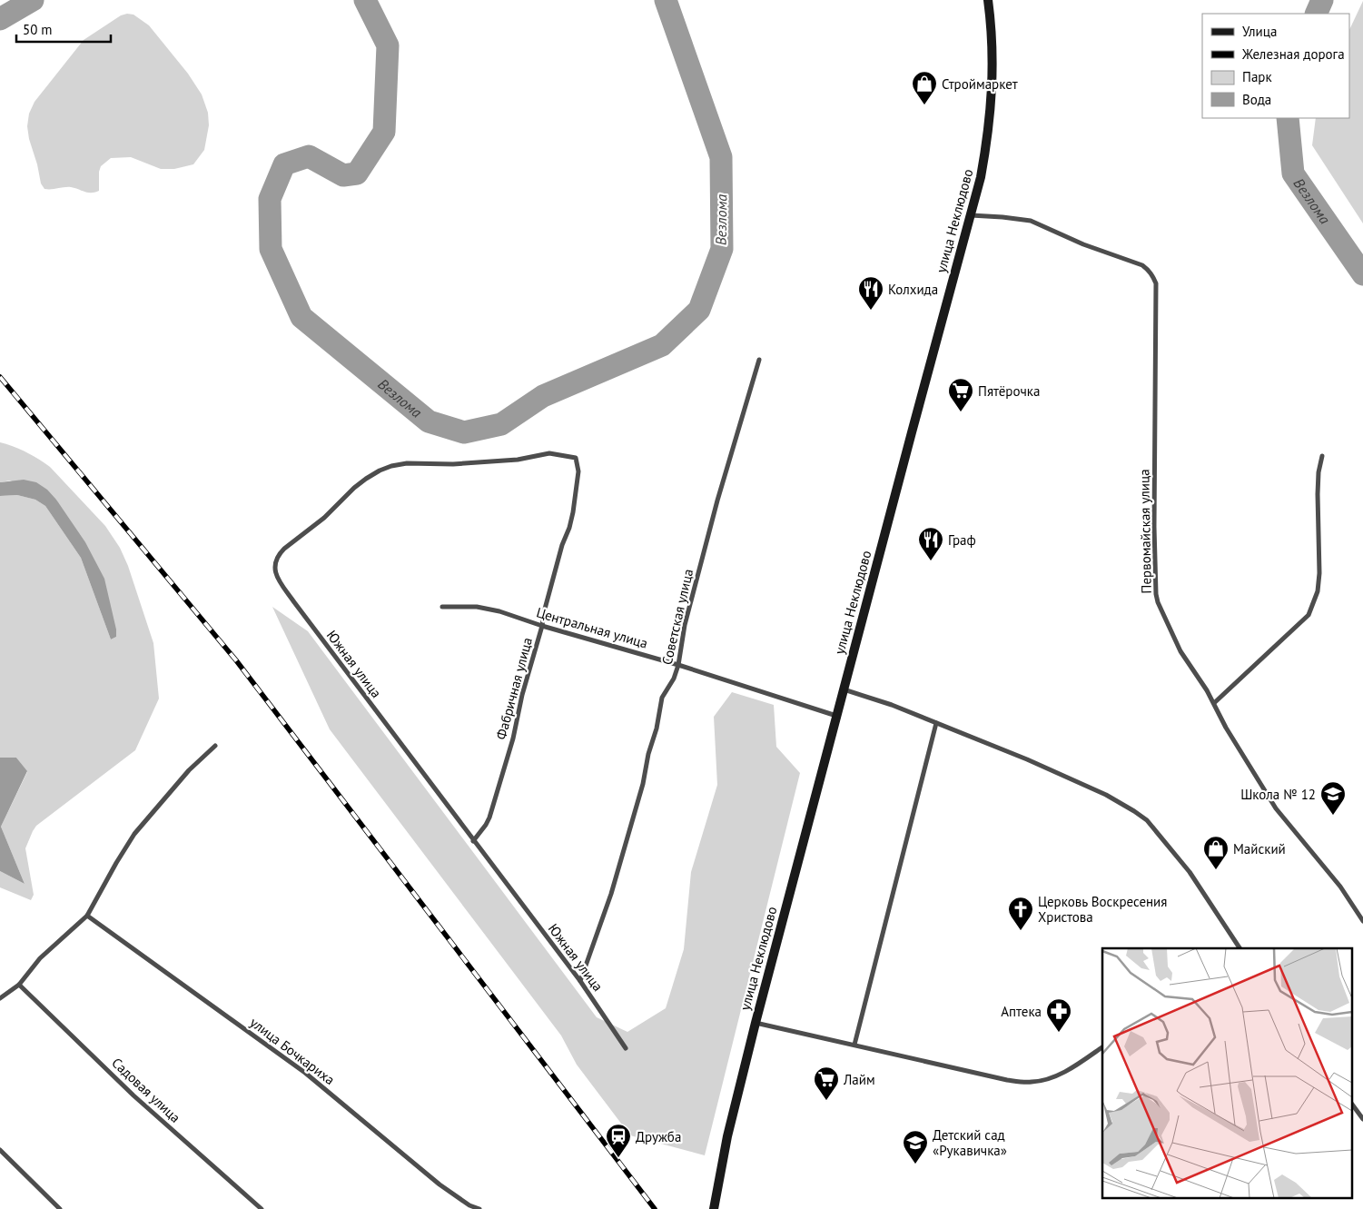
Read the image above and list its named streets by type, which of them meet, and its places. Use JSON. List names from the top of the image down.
{
  "streets": {
    "main road": ["улица Неклюдово"],
    "street": [
      "Первомайская улица",
      "Советская улица",
      "Центральная улица",
      "Южная улица",
      "Фабричная улица",
      "улица Бочкариха",
      "Садовая улица"
    ]
  },
  "crossings": [
    ["улица Неклюдово", "Первомайская улица"],
    ["улица Неклюдово", "Центральная улица"],
    ["Советская улица", "Центральная улица"],
    ["Советская улица", "Южная улица"],
    ["Центральная улица", "Фабричная улица"],
    ["Южная улица", "Фабричная улица"]
  ],
  "water": ["Везлома"],
  "places": {
    "shop": ["Строймаркет", "Майский"],
    "restaurant": ["Колхида", "Граф"],
    "supermarket": ["Пятёрочка", "Лайм"],
    "school or university": ["Школа № 12", "Детский сад «Рукавичка»"],
    "church": ["Церковь Воскресения Христова"],
    "pharmacy": ["Аптека"],
    "station": ["Дружба"]
  },
  "legend": [
    "Улица",
    "Железная дорога",
    "Парк",
    "Вода"
  ],
  "scale_bar": "50 m"
}
